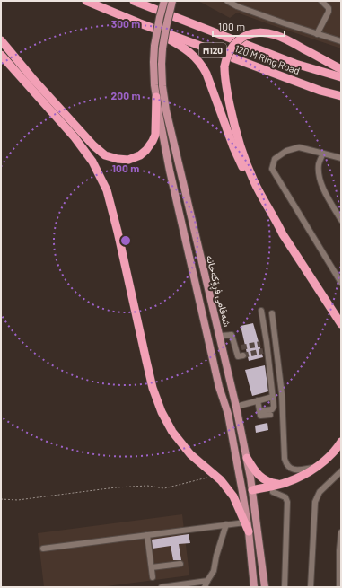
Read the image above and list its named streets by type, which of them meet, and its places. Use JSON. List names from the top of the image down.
{
  "streets": {
    "highway": ["M120", "120 M Ring Road"],
    "main road": ["شەقامی فڕۆکەخانە"]
  },
  "scale_bar": "100 m",
  "rings": ["300 m", "200 m", "100 m"]
}
